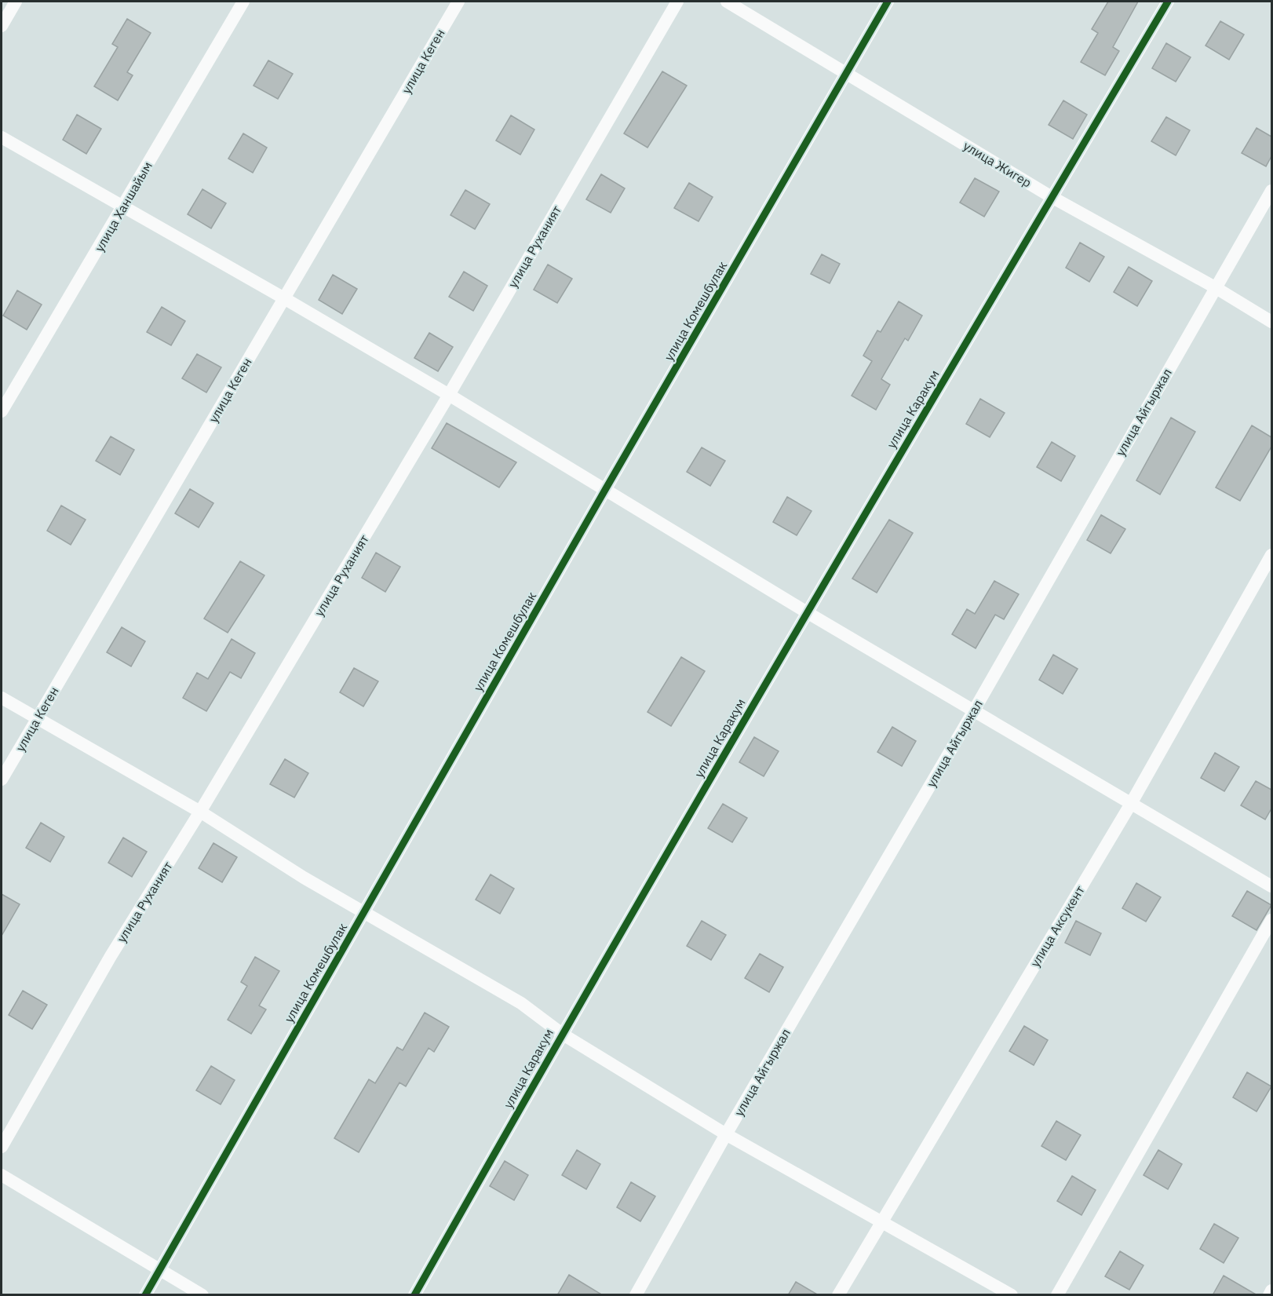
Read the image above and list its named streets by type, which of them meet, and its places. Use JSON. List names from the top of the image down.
{
  "streets": {
    "street": [
      "улица Кеген",
      "улица Жигер",
      "улица Ханшайым",
      "улица Руханият",
      "улица Комешбулак",
      "улица Каракум",
      "улица Айгыржал",
      "улица Аксукент"
    ]
  },
  "crossings": [
    ["улица Жигер", "улица Комешбулак"],
    ["улица Жигер", "улица Каракум"],
    ["улица Жигер", "улица Айгыржал"]
  ]
}
